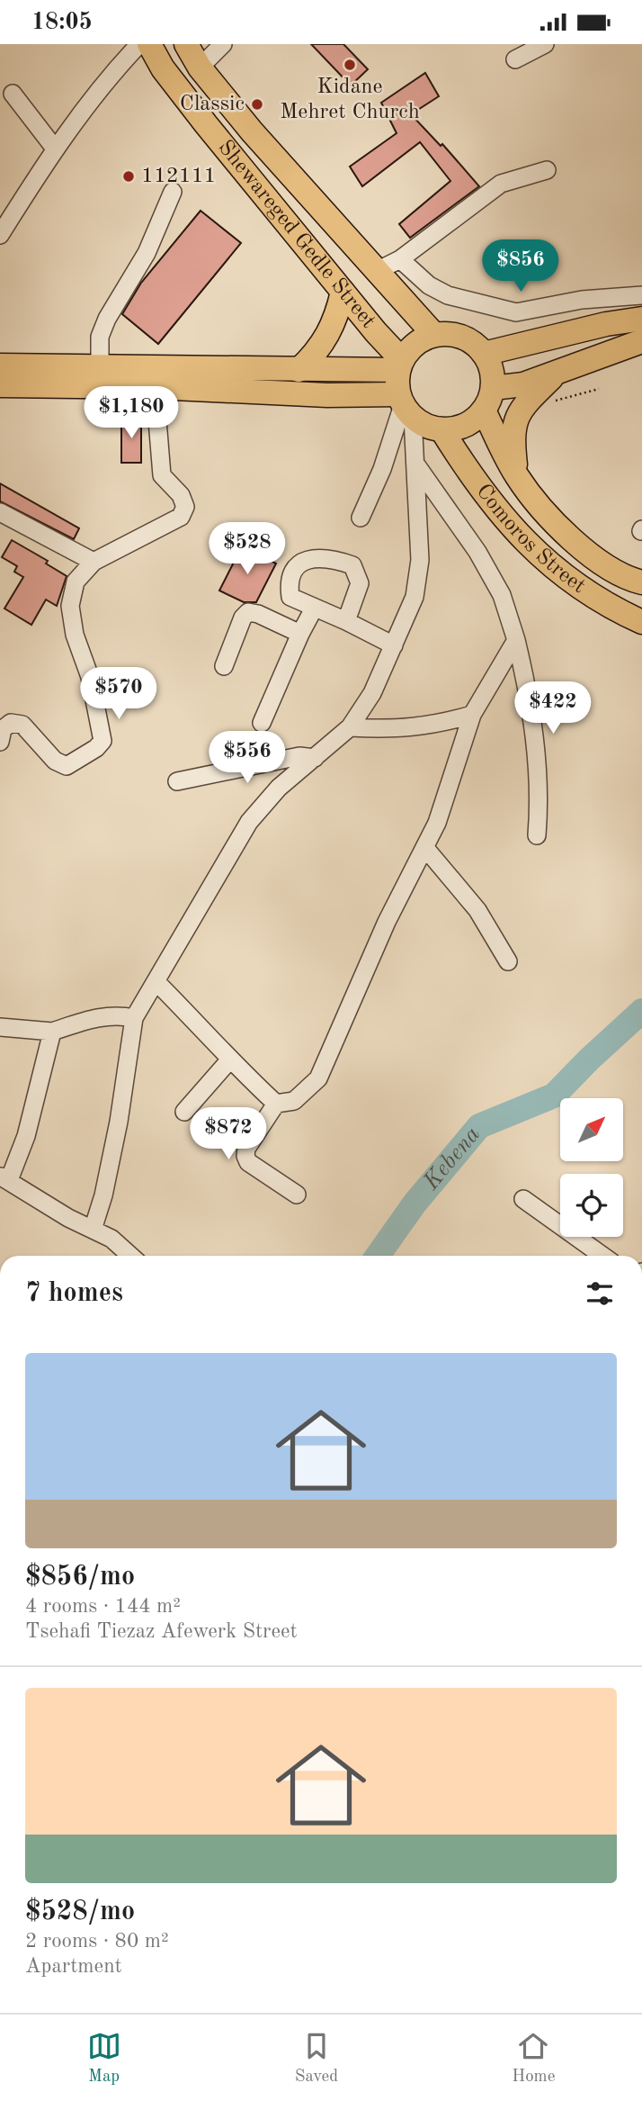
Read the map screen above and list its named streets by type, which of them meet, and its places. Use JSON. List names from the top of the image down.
{
  "streets": {
    "main road": ["Shewareged Gedle Street", "Comoros Street"]
  },
  "crossings": [
    ["Shewareged Gedle Street", "Comoros Street"]
  ],
  "water": ["Kebena"],
  "places": ["Kidane Mehret Church", "Classic", "112111"],
  "north": "top right",
  "page": {
    "status": "18:05",
    "price": [
      "$856",
      "$1,180",
      "$528",
      "$570",
      "$422",
      "$556",
      "$872"
    ],
    "heading": "7 homes",
    "list": [
      {
        "name": "$856/mo",
        "note": "4 rooms · 144 m² · Tsehafi Tiezaz Afewerk Street"
      },
      {
        "name": "$528/mo",
        "note": "2 rooms · 80 m² · Apartment"
      }
    ],
    "tabs": ["Map", "Saved", "Home"]
  }
}
